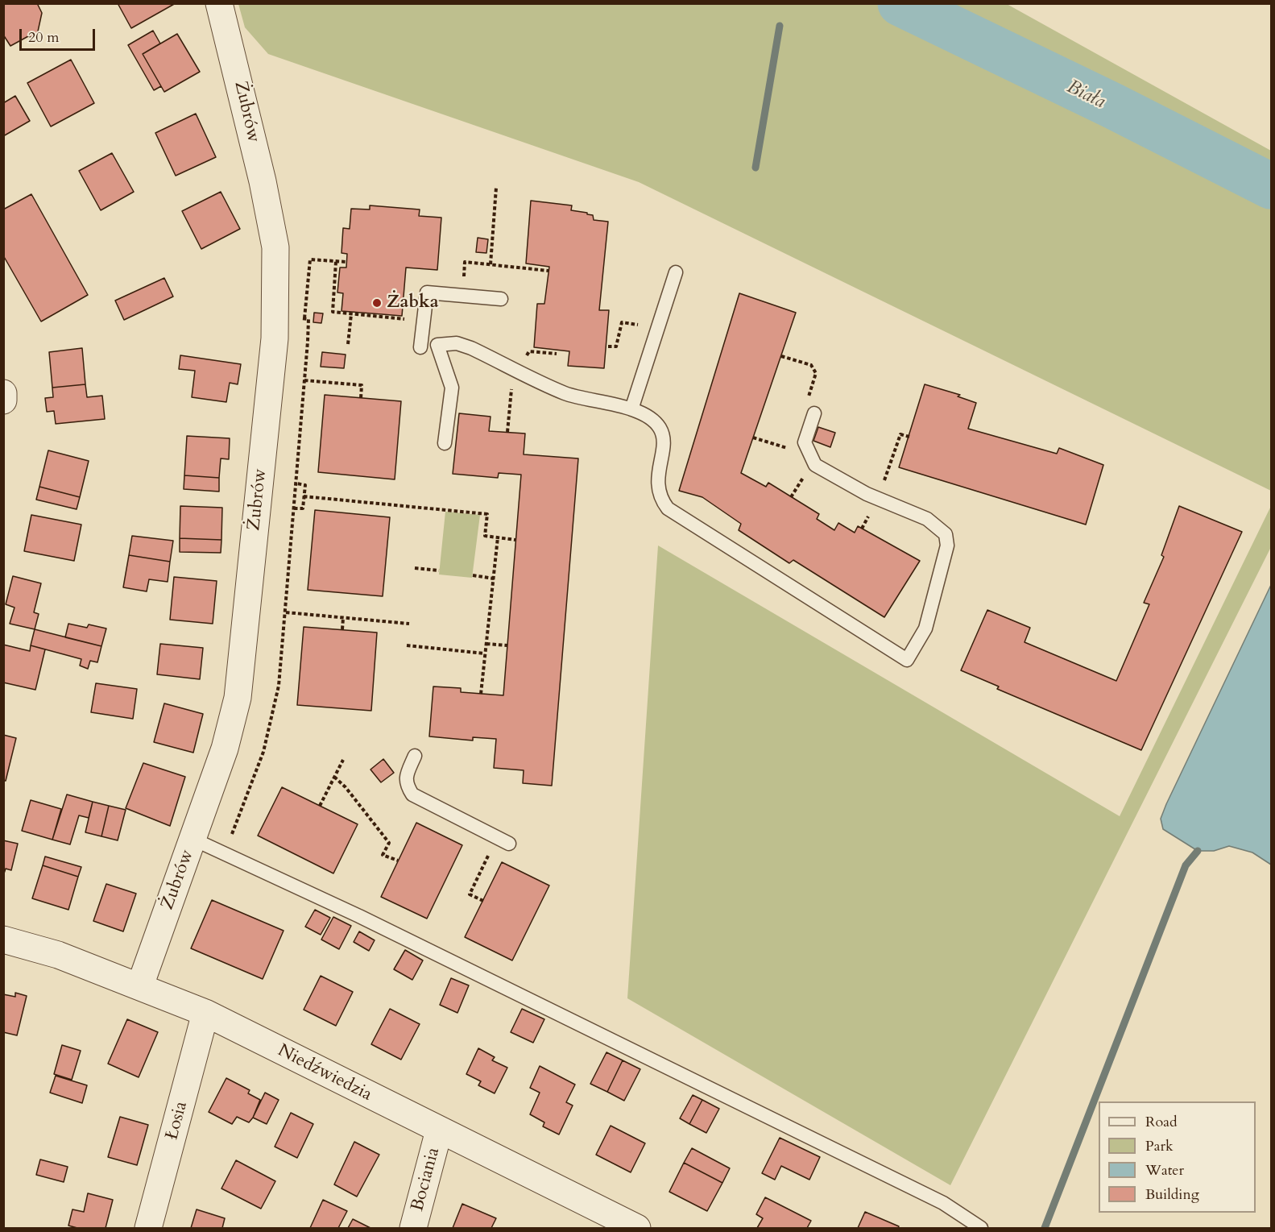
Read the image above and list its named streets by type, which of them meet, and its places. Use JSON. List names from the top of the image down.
{
  "streets": {
    "street": [
      "Żubrów",
      "Niedźwiedzia",
      "Łosia",
      "Bociania"
    ]
  },
  "crossings": [
    ["Żubrów", "Niedźwiedzia"],
    ["Niedźwiedzia", "Łosia"],
    ["Niedźwiedzia", "Bociania"]
  ],
  "water": ["Biała"],
  "places": ["Żabka"],
  "legend": [
    "Road",
    "Park",
    "Water",
    "Building"
  ],
  "scale_bar": "20 m"
}
